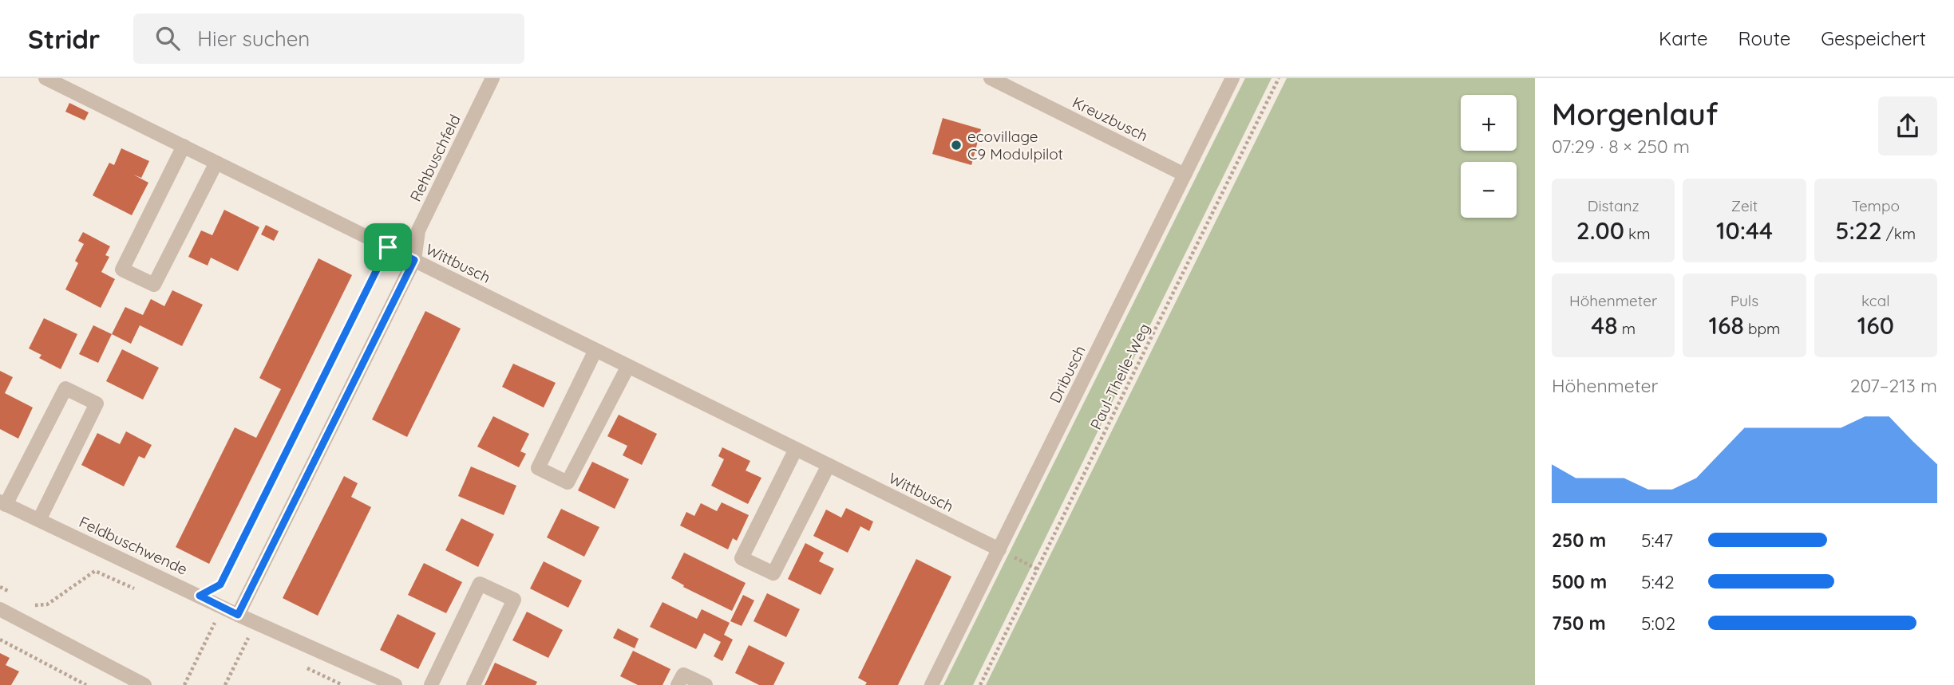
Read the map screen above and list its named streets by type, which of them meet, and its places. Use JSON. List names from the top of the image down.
{
  "streets": {
    "street": [
      "Kreuzbusch",
      "Rehbuschfeld",
      "Wittbusch",
      "Dribusch",
      "Feldbuschwende"
    ],
    "path": ["Paul-Theile-Weg"]
  },
  "crossings": [
    ["Kreuzbusch", "Dribusch"],
    ["Rehbuschfeld", "Wittbusch"],
    ["Rehbuschfeld", "Feldbuschwende"],
    ["Wittbusch", "Dribusch"]
  ],
  "places": ["ecovillage C9 Modulpilot"],
  "page": {
    "header": "Stridr",
    "search": "Hier suchen",
    "nav": ["Karte", "Route", "Gespeichert"],
    "heading": ["Morgenlauf", "07:29 · 8 × 250 m"],
    "map_buttons": ["+", "−"],
    "stats": [
      ["Distanz", "2.00 km"],
      ["Zeit", "10:44"],
      ["Tempo", "5:22 /km"],
      ["Höhenmeter", "48 m"],
      ["Puls", "168 bpm"],
      ["kcal", "160"]
    ],
    "chart": ["Höhenmeter", "207–213 m"],
    "list": [
      {
        "name": "250 m",
        "note": "5:47"
      },
      {
        "name": "500 m",
        "note": "5:42"
      },
      {
        "name": "750 m",
        "note": "5:02"
      }
    ]
  }
}
